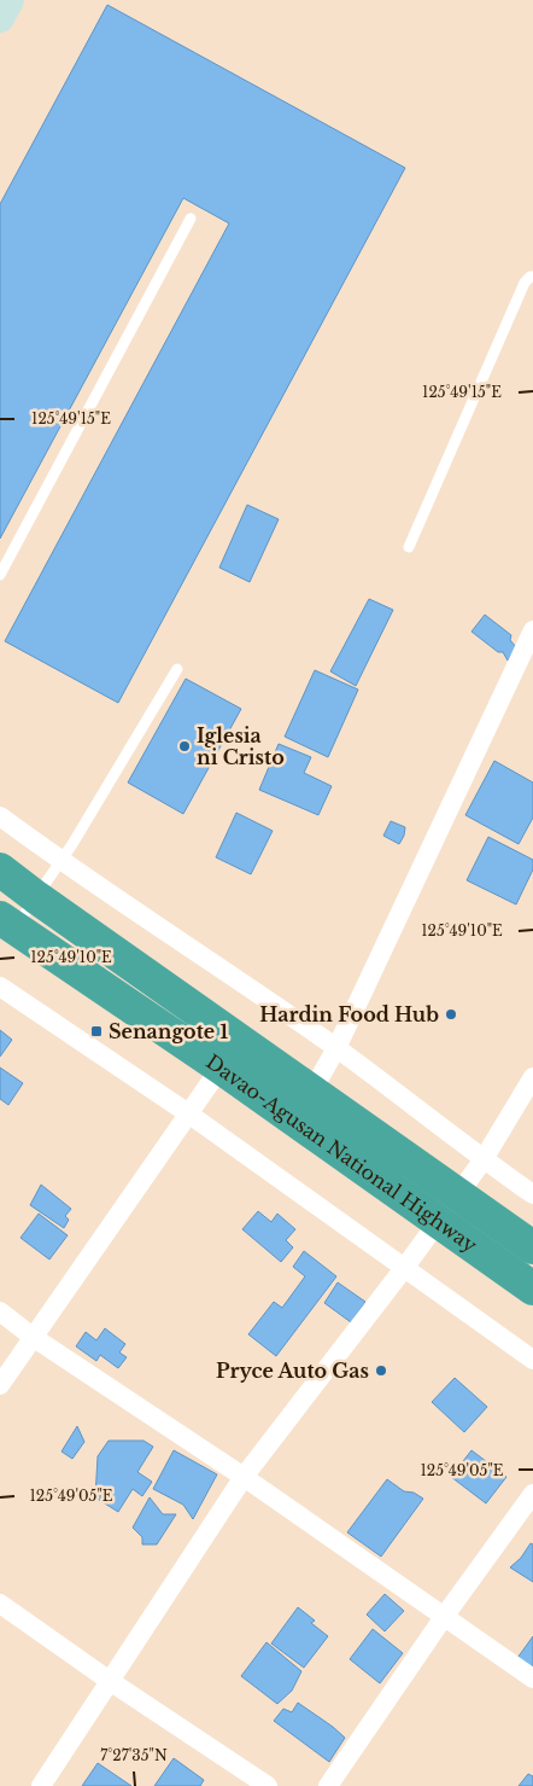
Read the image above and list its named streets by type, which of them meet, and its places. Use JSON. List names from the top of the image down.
{
  "streets": {
    "highway": ["Davao-Agusan National Highway"]
  },
  "places": {
    "other": ["Iglesia ni Cristo", "Hardin Food Hub", "Pryce Auto Gas"],
    "transit": ["Senangote 1"]
  },
  "coordinates": [
    "125°49'15\"E",
    "125°49'10\"E",
    "125°49'05\"E",
    "7°27'35\"N"
  ]
}
